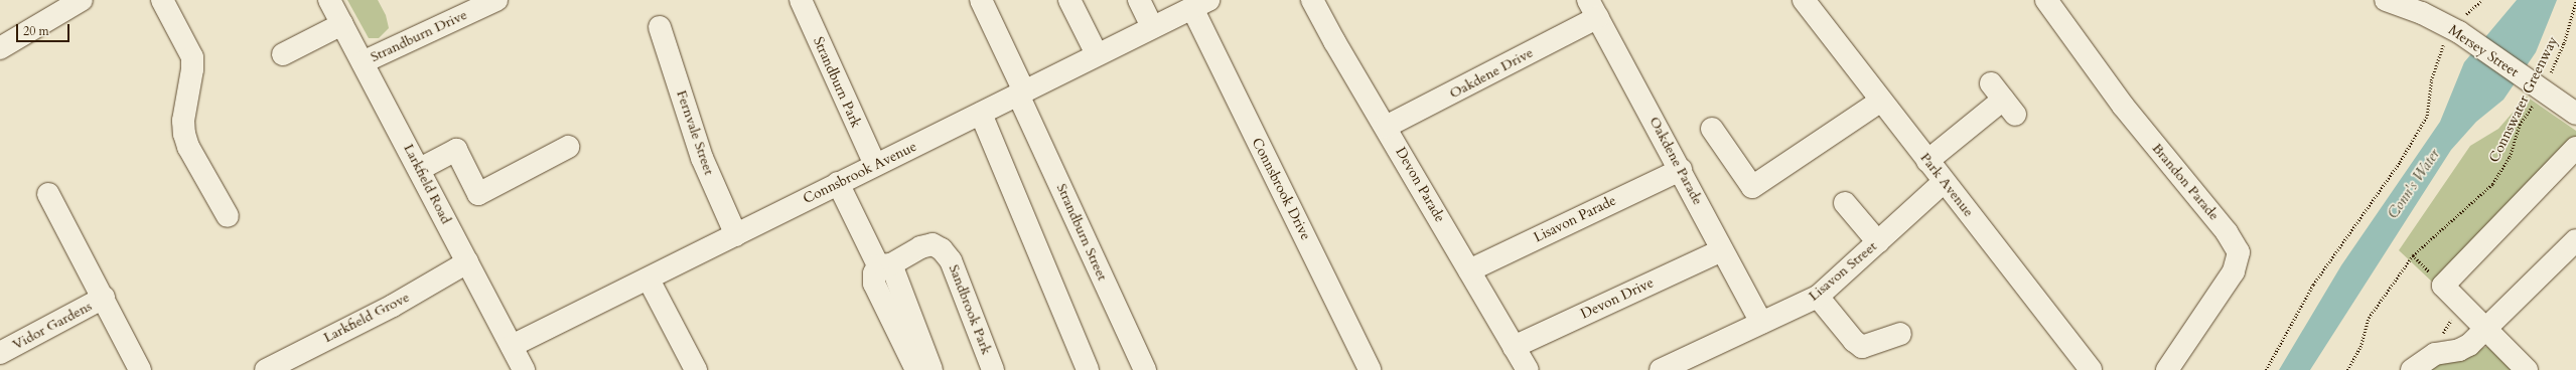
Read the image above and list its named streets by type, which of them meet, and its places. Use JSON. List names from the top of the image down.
{
  "streets": {
    "street": [
      "Strandburn Drive",
      "Mersey Street",
      "Oakdene Drive",
      "Strandburn Park",
      "Fernvale Street",
      "Oakdene Parade",
      "Connsbrook Avenue",
      "Brandon Parade",
      "Larkfield Road",
      "Devon Parade",
      "Park Avenue",
      "Connsbrook Drive",
      "Lisavon Parade",
      "Strandburn Street",
      "Lisavon Street",
      "Devon Drive",
      "Sandbrook Park",
      "Larkfield Grove",
      "Vidor Gardens"
    ],
    "path": ["Connswater Greenway"]
  },
  "crossings": [
    ["Strandburn Drive", "Larkfield Road"],
    ["Mersey Street", "Connswater Greenway"],
    ["Oakdene Drive", "Oakdene Parade"],
    ["Oakdene Drive", "Devon Parade"],
    ["Strandburn Park", "Connsbrook Avenue"],
    ["Fernvale Street", "Connsbrook Avenue"],
    ["Oakdene Parade", "Lisavon Parade"],
    ["Oakdene Parade", "Lisavon Street"],
    ["Oakdene Parade", "Devon Drive"],
    ["Connsbrook Avenue", "Larkfield Road"],
    ["Connsbrook Avenue", "Connsbrook Drive"],
    ["Connsbrook Avenue", "Strandburn Street"],
    ["Larkfield Road", "Larkfield Grove"],
    ["Devon Parade", "Lisavon Parade"],
    ["Devon Parade", "Devon Drive"],
    ["Park Avenue", "Lisavon Street"]
  ],
  "water": ["Conn's Water"],
  "scale_bar": "20 m"
}
